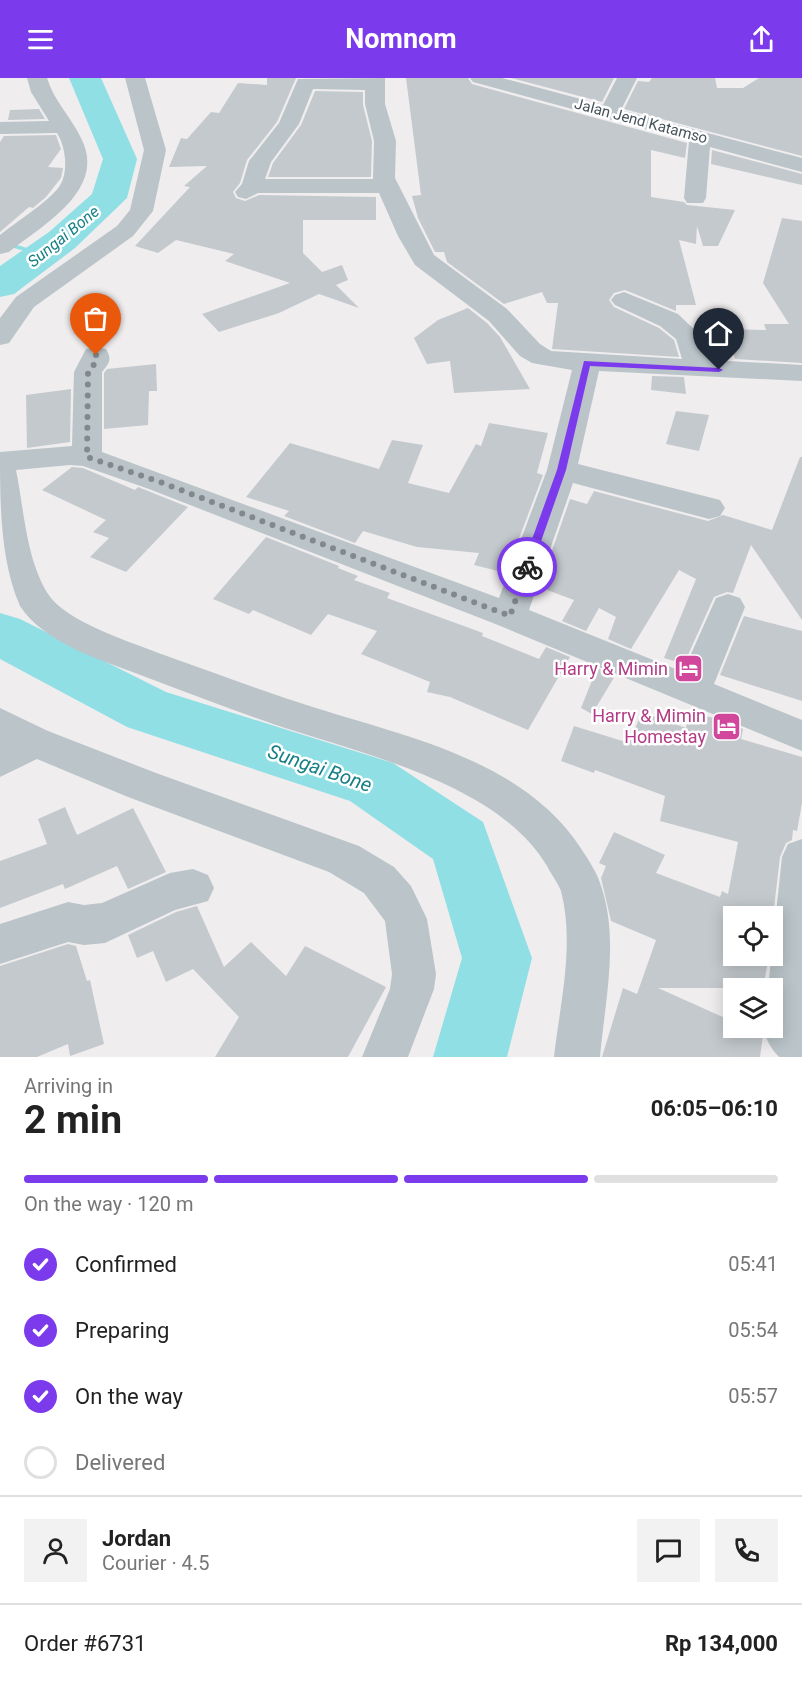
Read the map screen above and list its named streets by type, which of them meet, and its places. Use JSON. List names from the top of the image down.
{
  "streets": {
    "street": ["Jalan Jend Katamso"]
  },
  "water": ["Sungai Bone"],
  "places": {
    "hotel": ["Harry & Mimin", "Harry & Mimin Homestay"]
  },
  "page": {
    "header": "Nomnom",
    "heading": ["2 min", "Arriving in", "06:05–06:10"],
    "panel": [
      "Jordan",
      "Courier · 4.5",
      "Order #6731",
      "Rp 134,000"
    ],
    "bar": "On the way · 120 m",
    "list": [
      ["Confirmed", "05:41"],
      ["Preparing", "05:54"],
      ["On the way", "05:57"],
      "Delivered"
    ]
  }
}
